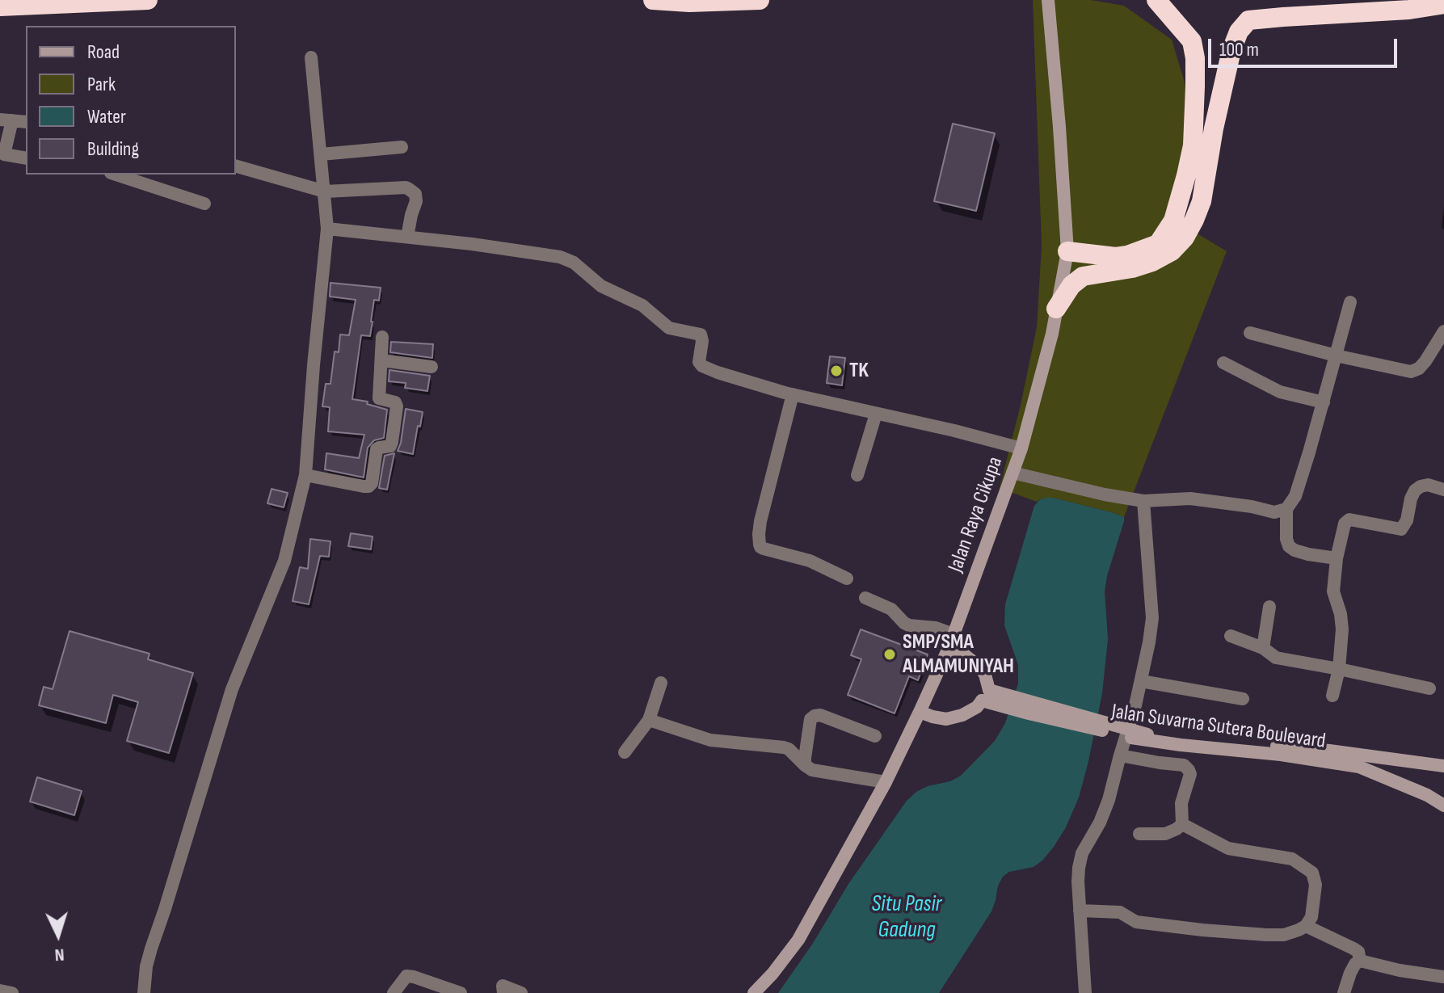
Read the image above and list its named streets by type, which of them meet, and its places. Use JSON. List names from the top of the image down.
{
  "streets": {
    "main road": ["Jalan Raya Cikupa", "Jalan Suvarna Sutera Boulevard"]
  },
  "water": ["Situ Pasir Gadung"],
  "places": ["TK", "SMP/SMA ALMAMUNIYAH"],
  "legend": [
    "Road",
    "Park",
    "Water",
    "Building"
  ],
  "scale_bar": "100 m",
  "north": "bottom"
}
